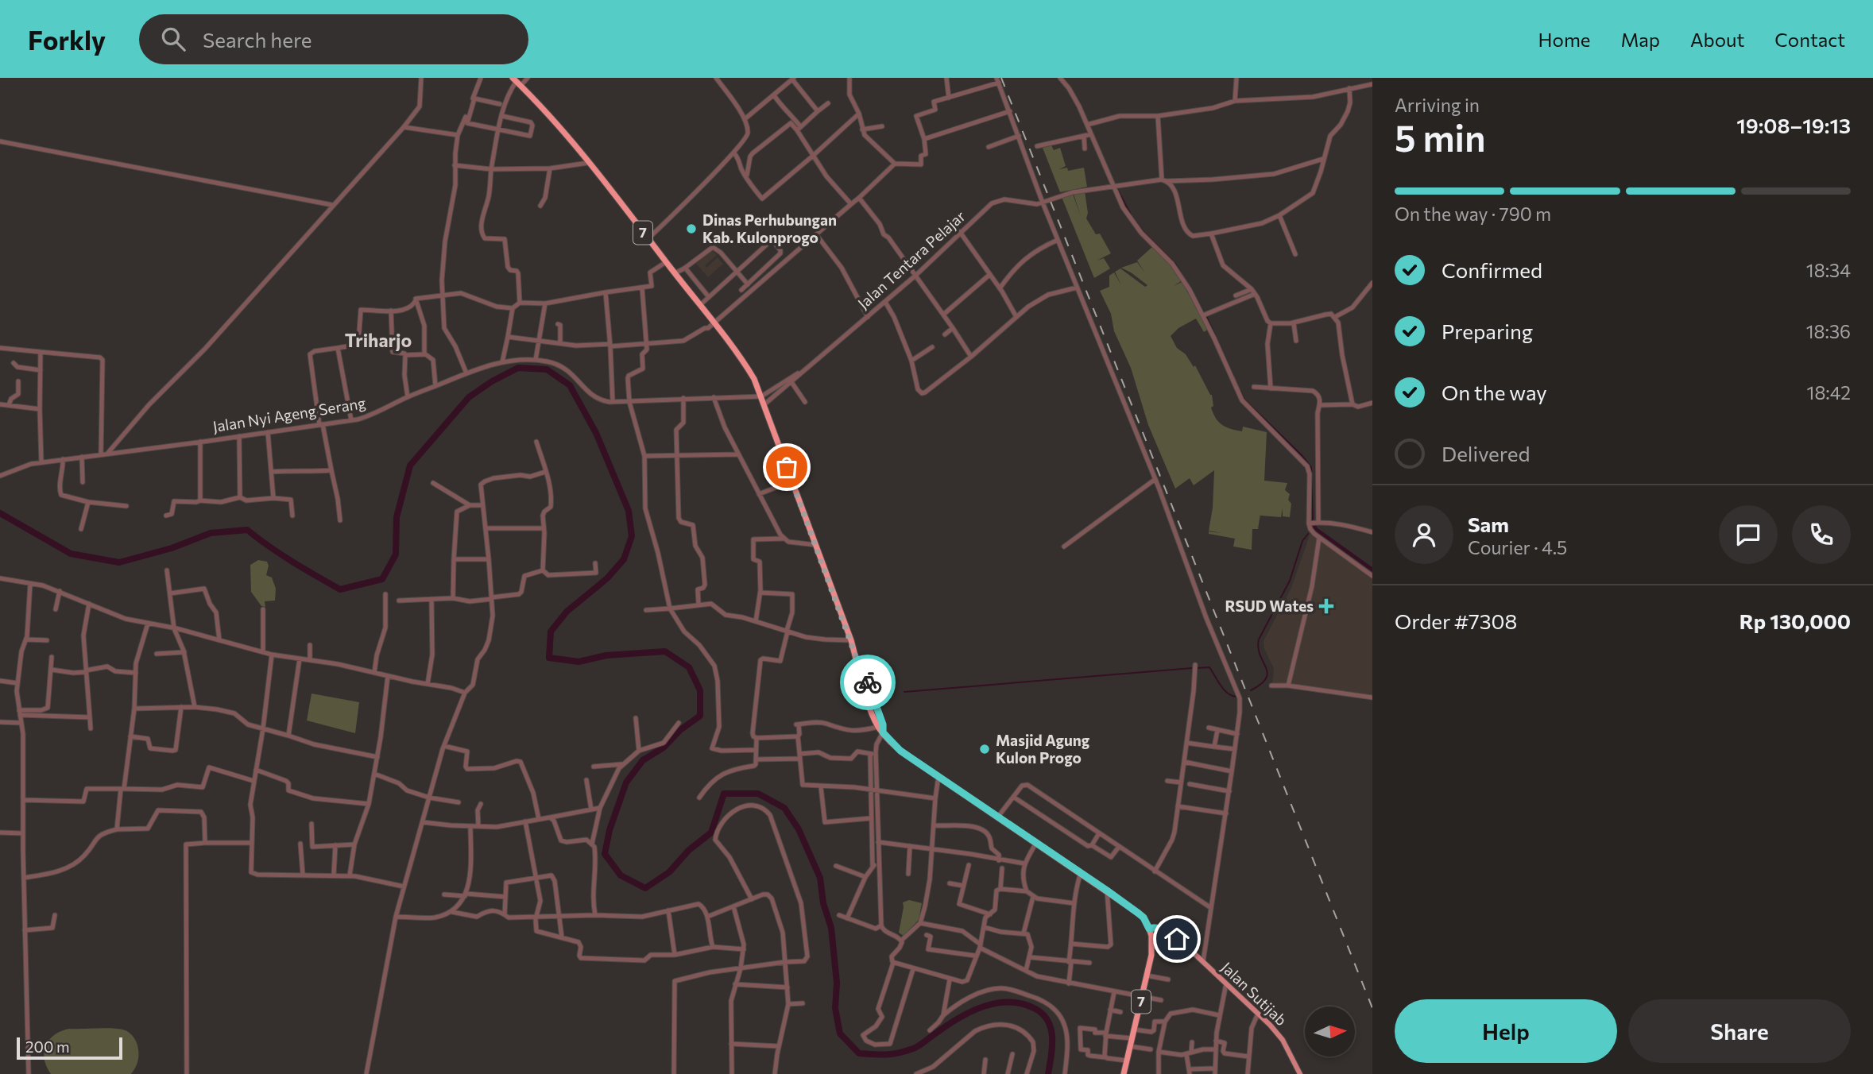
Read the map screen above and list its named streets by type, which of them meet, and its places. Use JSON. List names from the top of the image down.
{
  "streets": {
    "highway": ["7"],
    "main road": ["Jalan Sutijab"],
    "street": ["Jalan Tentara Pelajar", "Jalan Nyi Ageng Serang"]
  },
  "crossings": [
    ["7", "Jalan Tentara Pelajar"],
    ["7", "Jalan Nyi Ageng Serang"],
    ["7", "Jalan Sutijab"],
    ["Jalan Tentara Pelajar", "Jalan Nyi Ageng Serang"]
  ],
  "districts": ["Triharjo"],
  "places": {
    "other": ["Dinas Perhubungan Kab. Kulonprogo", "Masjid Agung Kulon Progo"],
    "health": ["RSUD Wates"]
  },
  "scale_bar": "200 m",
  "north": "right",
  "page": {
    "header": "Forkly",
    "search": "Search here",
    "nav": [
      "Home",
      "Map",
      "About",
      "Contact"
    ],
    "heading": ["5 min", "Arriving in", "19:08–19:13"],
    "panel": [
      "Sam",
      "Courier · 4.5",
      "Order #7308",
      "Rp 130,000"
    ],
    "bar": "On the way · 790 m",
    "list": [
      ["Confirmed", "18:34"],
      ["Preparing", "18:36"],
      ["On the way", "18:42"],
      "Delivered"
    ],
    "buttons": ["Help", "Share"],
    "scale": "200 m"
  }
}
